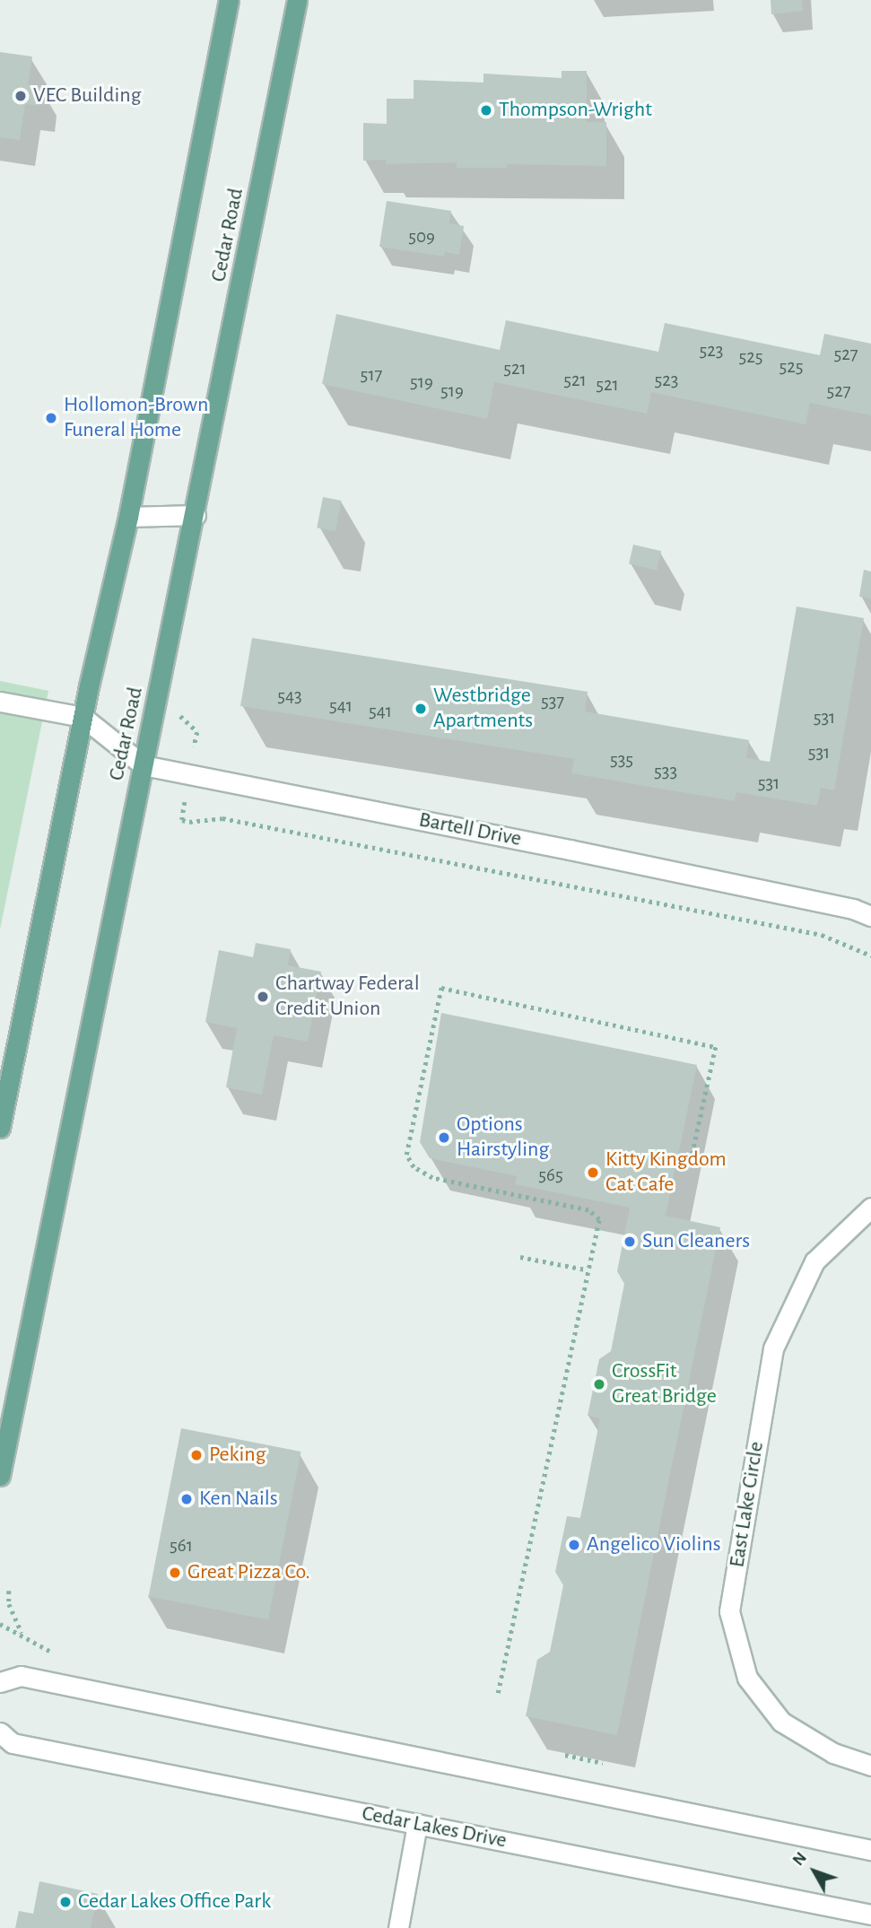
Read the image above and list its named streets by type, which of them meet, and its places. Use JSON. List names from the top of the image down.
{
  "streets": {
    "main road": ["Cedar Road"],
    "street": ["Bartell Drive", "East Lake Circle", "Cedar Lakes Drive"]
  },
  "crossings": [
    ["Cedar Road", "Bartell Drive"]
  ],
  "places": [
    "VEC Building",
    "Thompson-Wright",
    "Hollomon-Brown Funeral Home",
    "Westbridge Apartments",
    "Chartway Federal Credit Union",
    "Options Hairstyling",
    "Kitty Kingdom Cat Cafe",
    "Sun Cleaners",
    "CrossFit Great Bridge",
    "Peking",
    "Ken Nails",
    "Angelico Violins",
    "Great Pizza Co.",
    "Cedar Lakes Office Park"
  ],
  "house_numbers": [
    "509",
    "523",
    "527",
    "525",
    "525",
    "521",
    "517",
    "521",
    "523",
    "519",
    "521",
    "519",
    "527",
    "543",
    "537",
    "541",
    "541",
    "531",
    "531",
    "535",
    "533",
    "531",
    "565",
    "561"
  ],
  "north": "top left"
}
